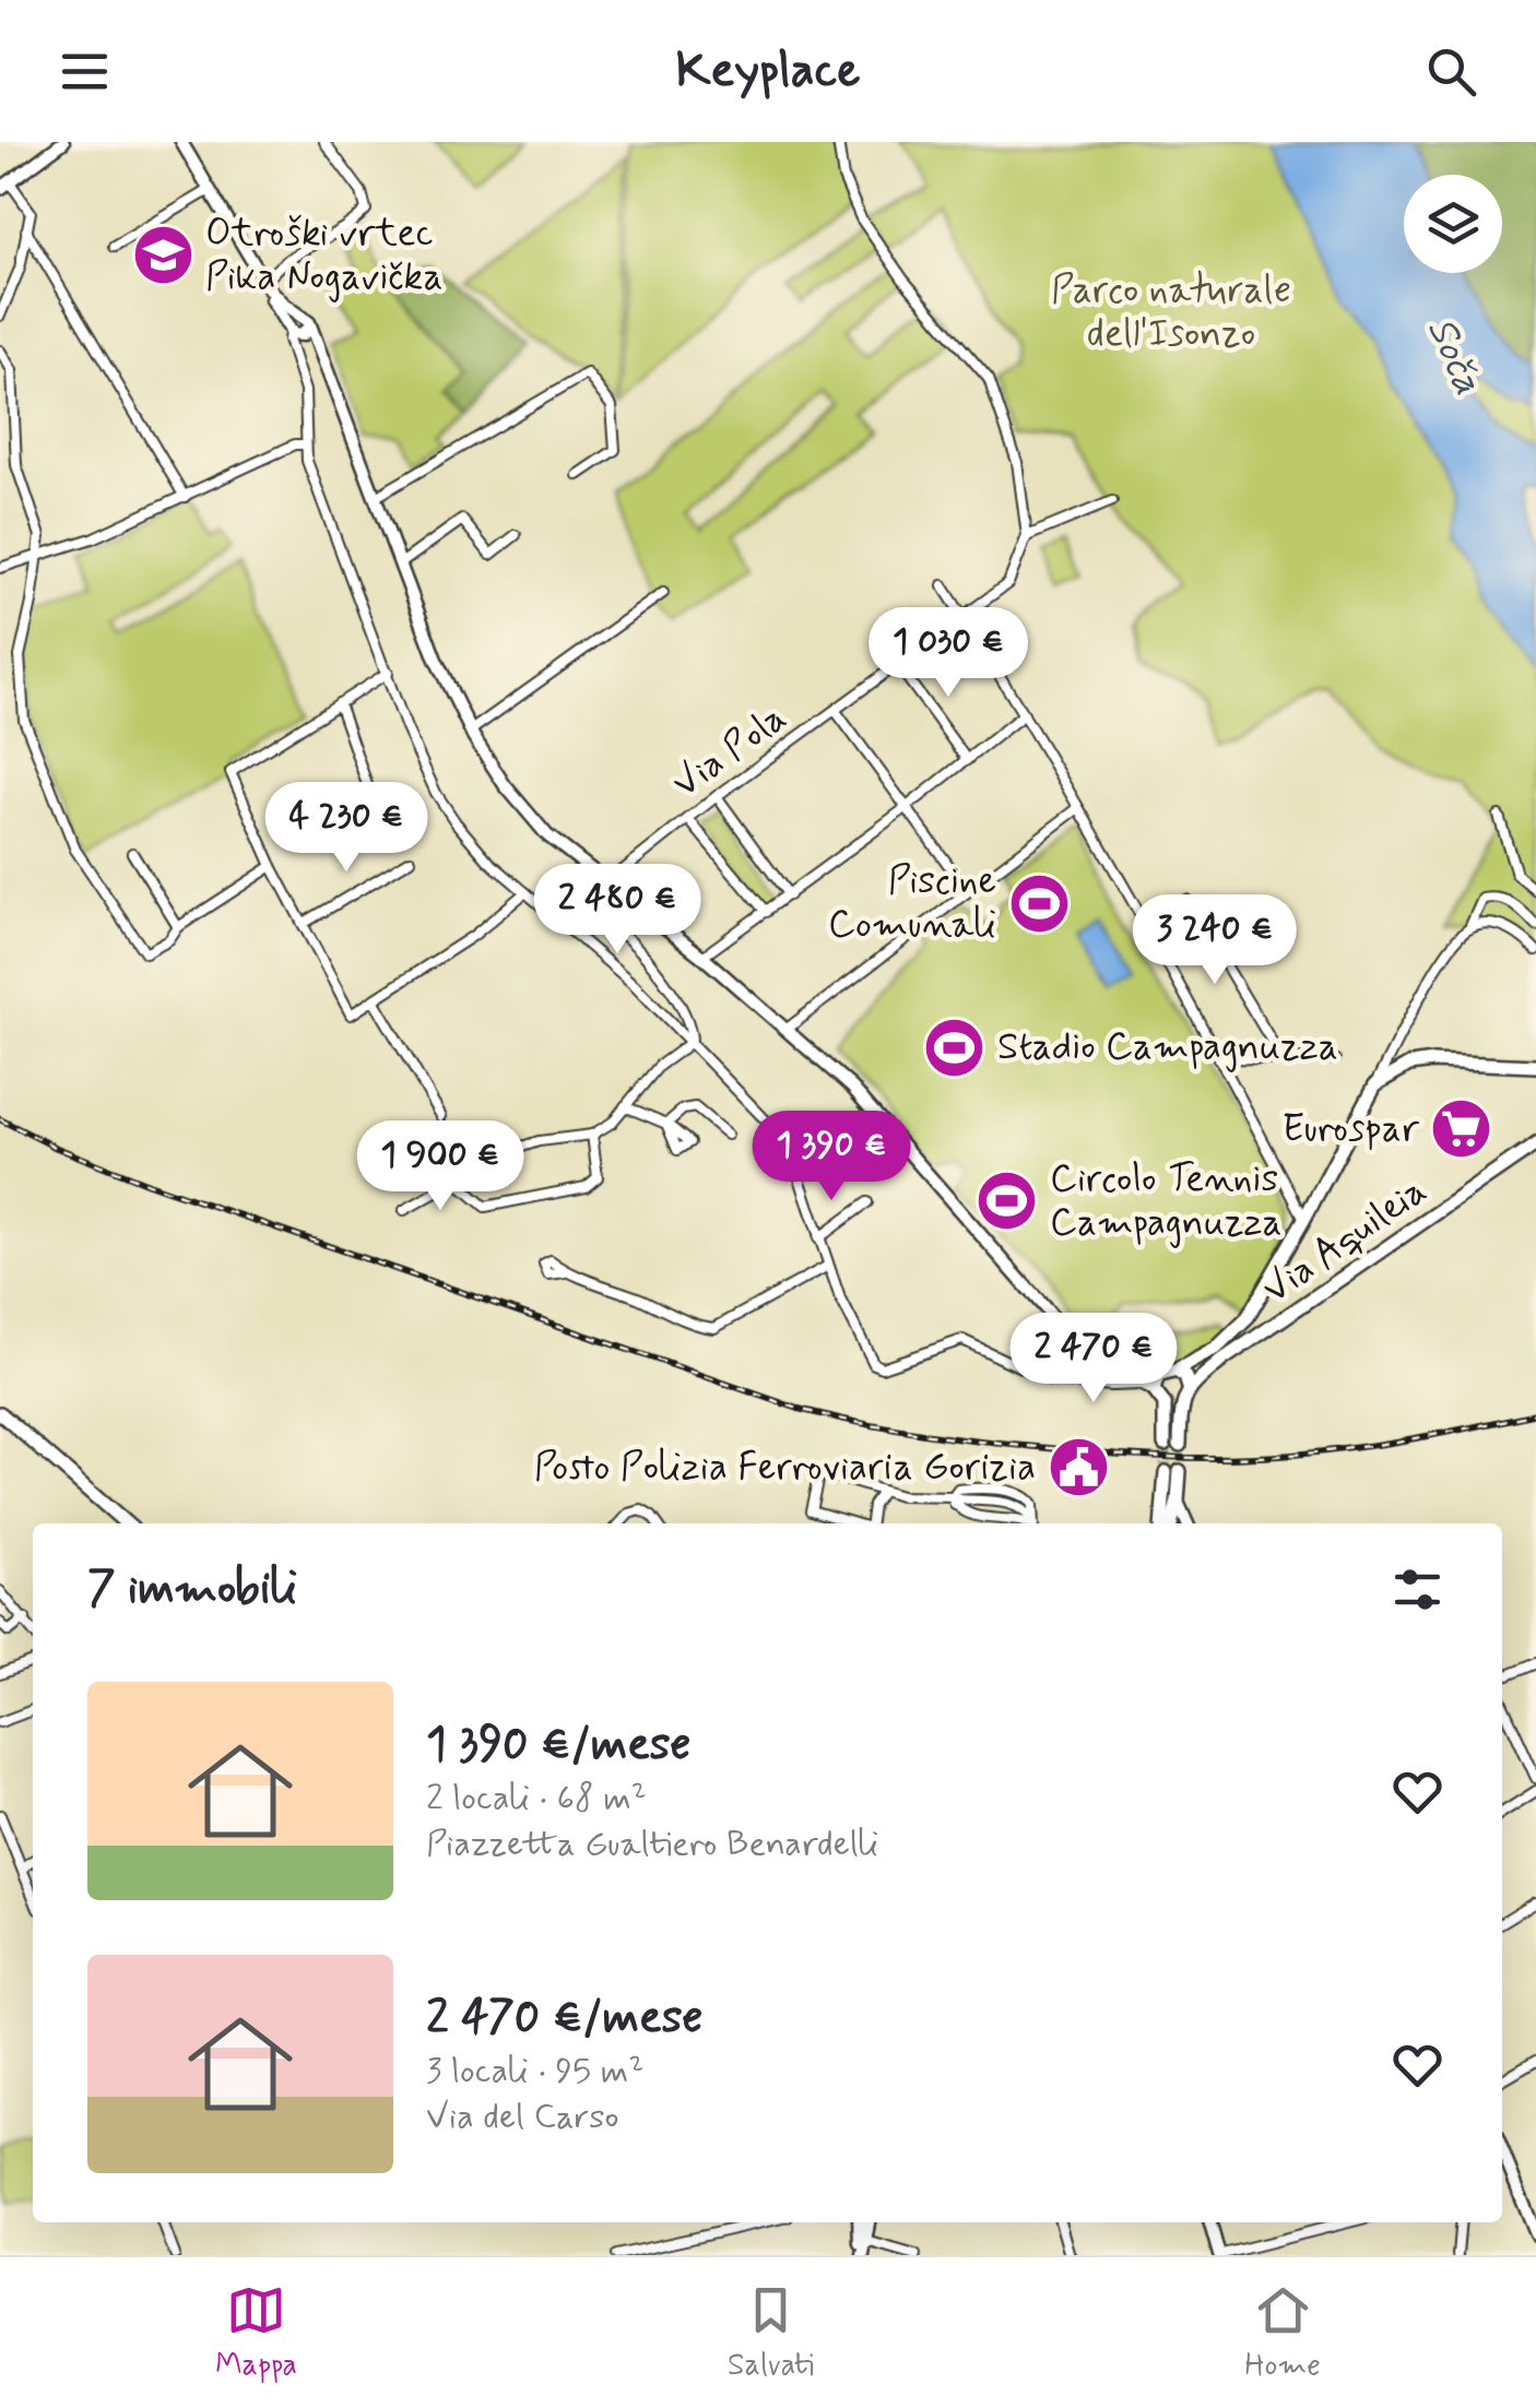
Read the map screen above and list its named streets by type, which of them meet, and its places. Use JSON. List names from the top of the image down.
{
  "streets": {
    "main road": ["Via Aquileia"],
    "street": ["Via Pola"]
  },
  "water": ["Soča"],
  "parks": ["Parco naturale dell'Isonzo"],
  "places": {
    "school or university": ["Otroški vrtec Pika Nogavička"],
    "sports": ["Piscine Comunali", "Stadio Campagnuzza", "Circolo Tennis Campagnuzza"],
    "supermarket": ["Eurospar"],
    "public building": ["Posto Polizia Ferroviaria Gorizia"]
  },
  "page": {
    "header": "Keyplace",
    "price": [
      "1 030 €",
      "4 230 €",
      "2 480 €",
      "3 240 €",
      "1 390 €",
      "1 900 €",
      "2 470 €"
    ],
    "heading": "7 immobili",
    "list": [
      {
        "name": "1 390 €/mese",
        "note": "2 locali · 68 m² · Piazzetta Gualtiero Benardelli"
      },
      {
        "name": "2 470 €/mese",
        "note": "3 locali · 95 m² · Via del Carso"
      }
    ],
    "tabs": ["Mappa", "Salvati", "Home"]
  }
}
